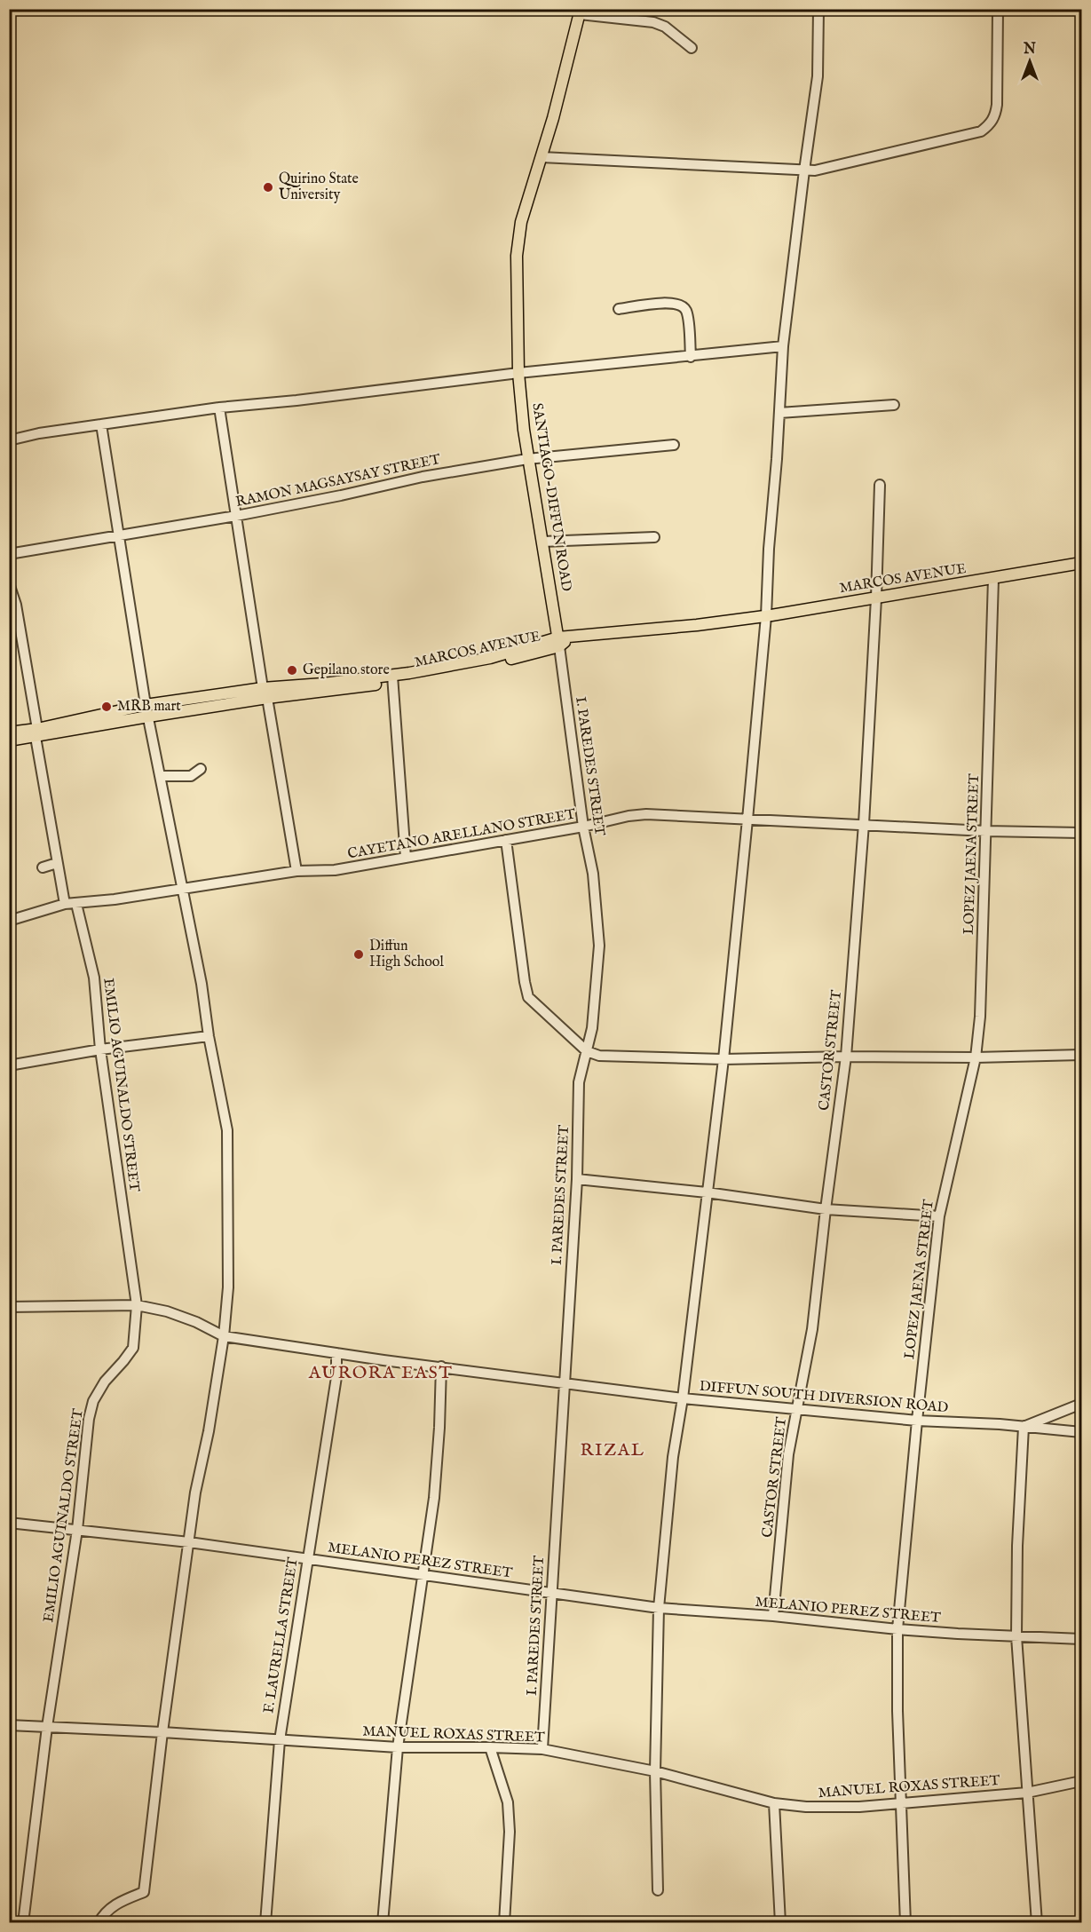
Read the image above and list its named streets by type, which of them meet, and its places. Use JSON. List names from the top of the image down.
{
  "streets": {
    "main road": ["SANTIAGO-DIFFUN ROAD", "MARCOS AVENUE"],
    "street": [
      "RAMON MAGSAYSAY STREET",
      "I. PAREDES STREET",
      "CAYETANO ARELLANO STREET",
      "LOPEZ JAENA STREET",
      "CASTOR STREET",
      "EMILIO AGUINALDO STREET",
      "DIFFUN SOUTH DIVERSION ROAD",
      "MELANIO PEREZ STREET",
      "F. LAURELLA STREET",
      "MANUEL ROXAS STREET"
    ]
  },
  "crossings": [
    ["RAMON MAGSAYSAY STREET", "SANTIAGO-DIFFUN ROAD"],
    ["SANTIAGO-DIFFUN ROAD", "MARCOS AVENUE"],
    ["SANTIAGO-DIFFUN ROAD", "I. PAREDES STREET"],
    ["MARCOS AVENUE", "I. PAREDES STREET"],
    ["MARCOS AVENUE", "LOPEZ JAENA STREET"],
    ["MARCOS AVENUE", "CASTOR STREET"],
    ["I. PAREDES STREET", "CAYETANO ARELLANO STREET"],
    ["I. PAREDES STREET", "DIFFUN SOUTH DIVERSION ROAD"],
    ["I. PAREDES STREET", "MELANIO PEREZ STREET"],
    ["I. PAREDES STREET", "MANUEL ROXAS STREET"],
    ["CAYETANO ARELLANO STREET", "LOPEZ JAENA STREET"],
    ["CAYETANO ARELLANO STREET", "CASTOR STREET"],
    ["CAYETANO ARELLANO STREET", "EMILIO AGUINALDO STREET"],
    ["LOPEZ JAENA STREET", "DIFFUN SOUTH DIVERSION ROAD"],
    ["LOPEZ JAENA STREET", "MELANIO PEREZ STREET"],
    ["LOPEZ JAENA STREET", "MANUEL ROXAS STREET"],
    ["CASTOR STREET", "DIFFUN SOUTH DIVERSION ROAD"],
    ["CASTOR STREET", "MELANIO PEREZ STREET"],
    ["EMILIO AGUINALDO STREET", "DIFFUN SOUTH DIVERSION ROAD"],
    ["EMILIO AGUINALDO STREET", "MELANIO PEREZ STREET"],
    ["EMILIO AGUINALDO STREET", "MANUEL ROXAS STREET"],
    ["DIFFUN SOUTH DIVERSION ROAD", "F. LAURELLA STREET"],
    ["MELANIO PEREZ STREET", "F. LAURELLA STREET"],
    ["F. LAURELLA STREET", "MANUEL ROXAS STREET"]
  ],
  "districts": ["AURORA EAST", "RIZAL"],
  "places": [
    "Quirino State University",
    "Gepilano store",
    "MRB mart",
    "Diffun High School"
  ],
  "north": "top"
}
